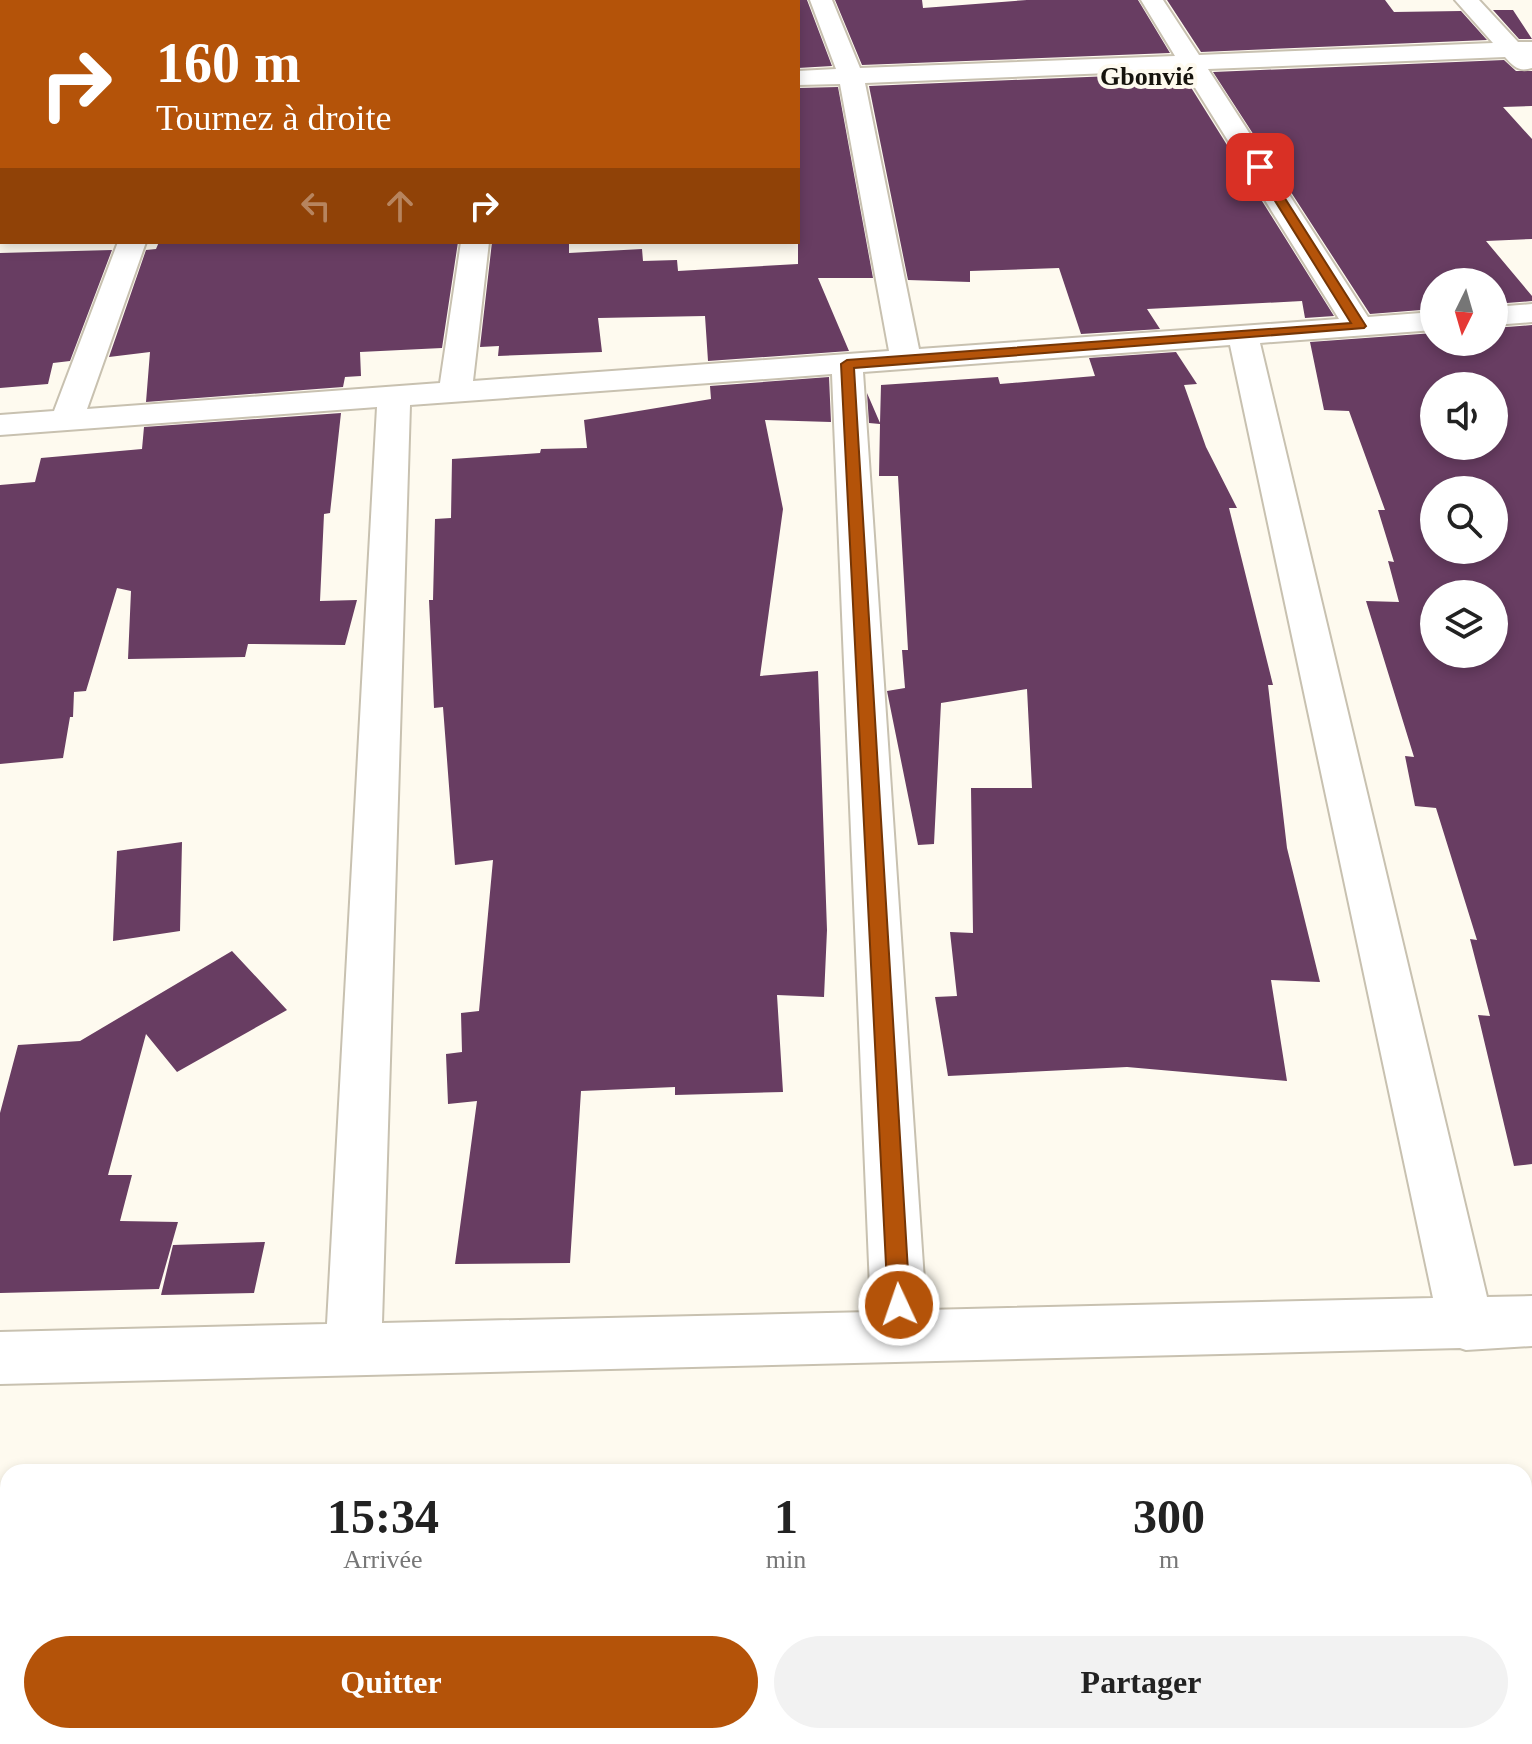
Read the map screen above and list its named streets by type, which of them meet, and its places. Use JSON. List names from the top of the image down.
{
  "districts": ["Gbonvié"],
  "north": "bottom",
  "page": {
    "turn": ["160 m", "Tournez à droite"],
    "eta": [
      "15:34",
      "Arrivée",
      "1",
      "min",
      "300",
      "m"
    ],
    "buttons": ["Quitter", "Partager"]
  }
}
